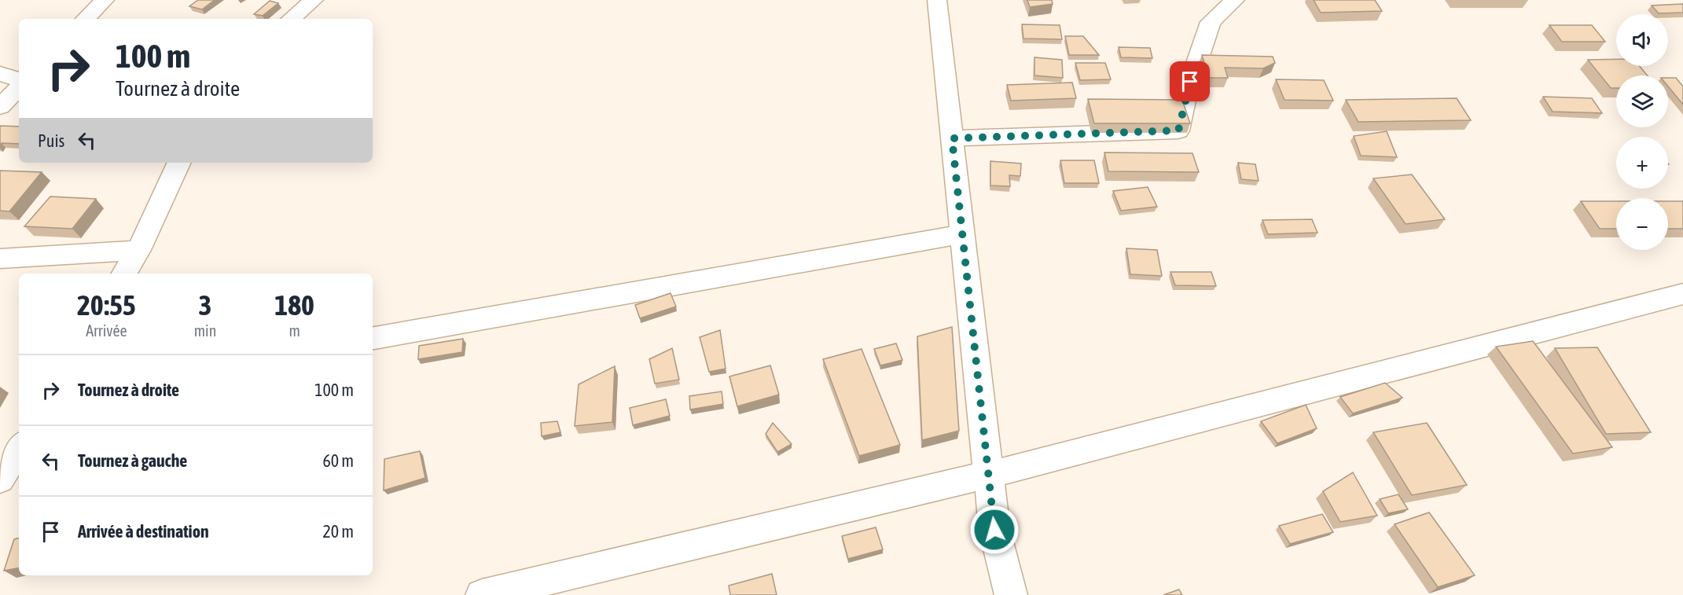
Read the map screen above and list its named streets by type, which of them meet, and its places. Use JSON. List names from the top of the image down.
{
  "page": {
    "map_buttons": ["+", "−"],
    "turn": ["100 m", "Tournez à droite"],
    "then": "Puis",
    "eta": [
      "20:55",
      "Arrivée",
      "3",
      "min",
      "180",
      "m"
    ],
    "list": [
      {
        "name": "Tournez à droite",
        "value": "100 m"
      },
      {
        "name": "Tournez à gauche",
        "value": "60 m"
      },
      {
        "name": "Arrivée à destination",
        "value": "20 m"
      }
    ]
  }
}
